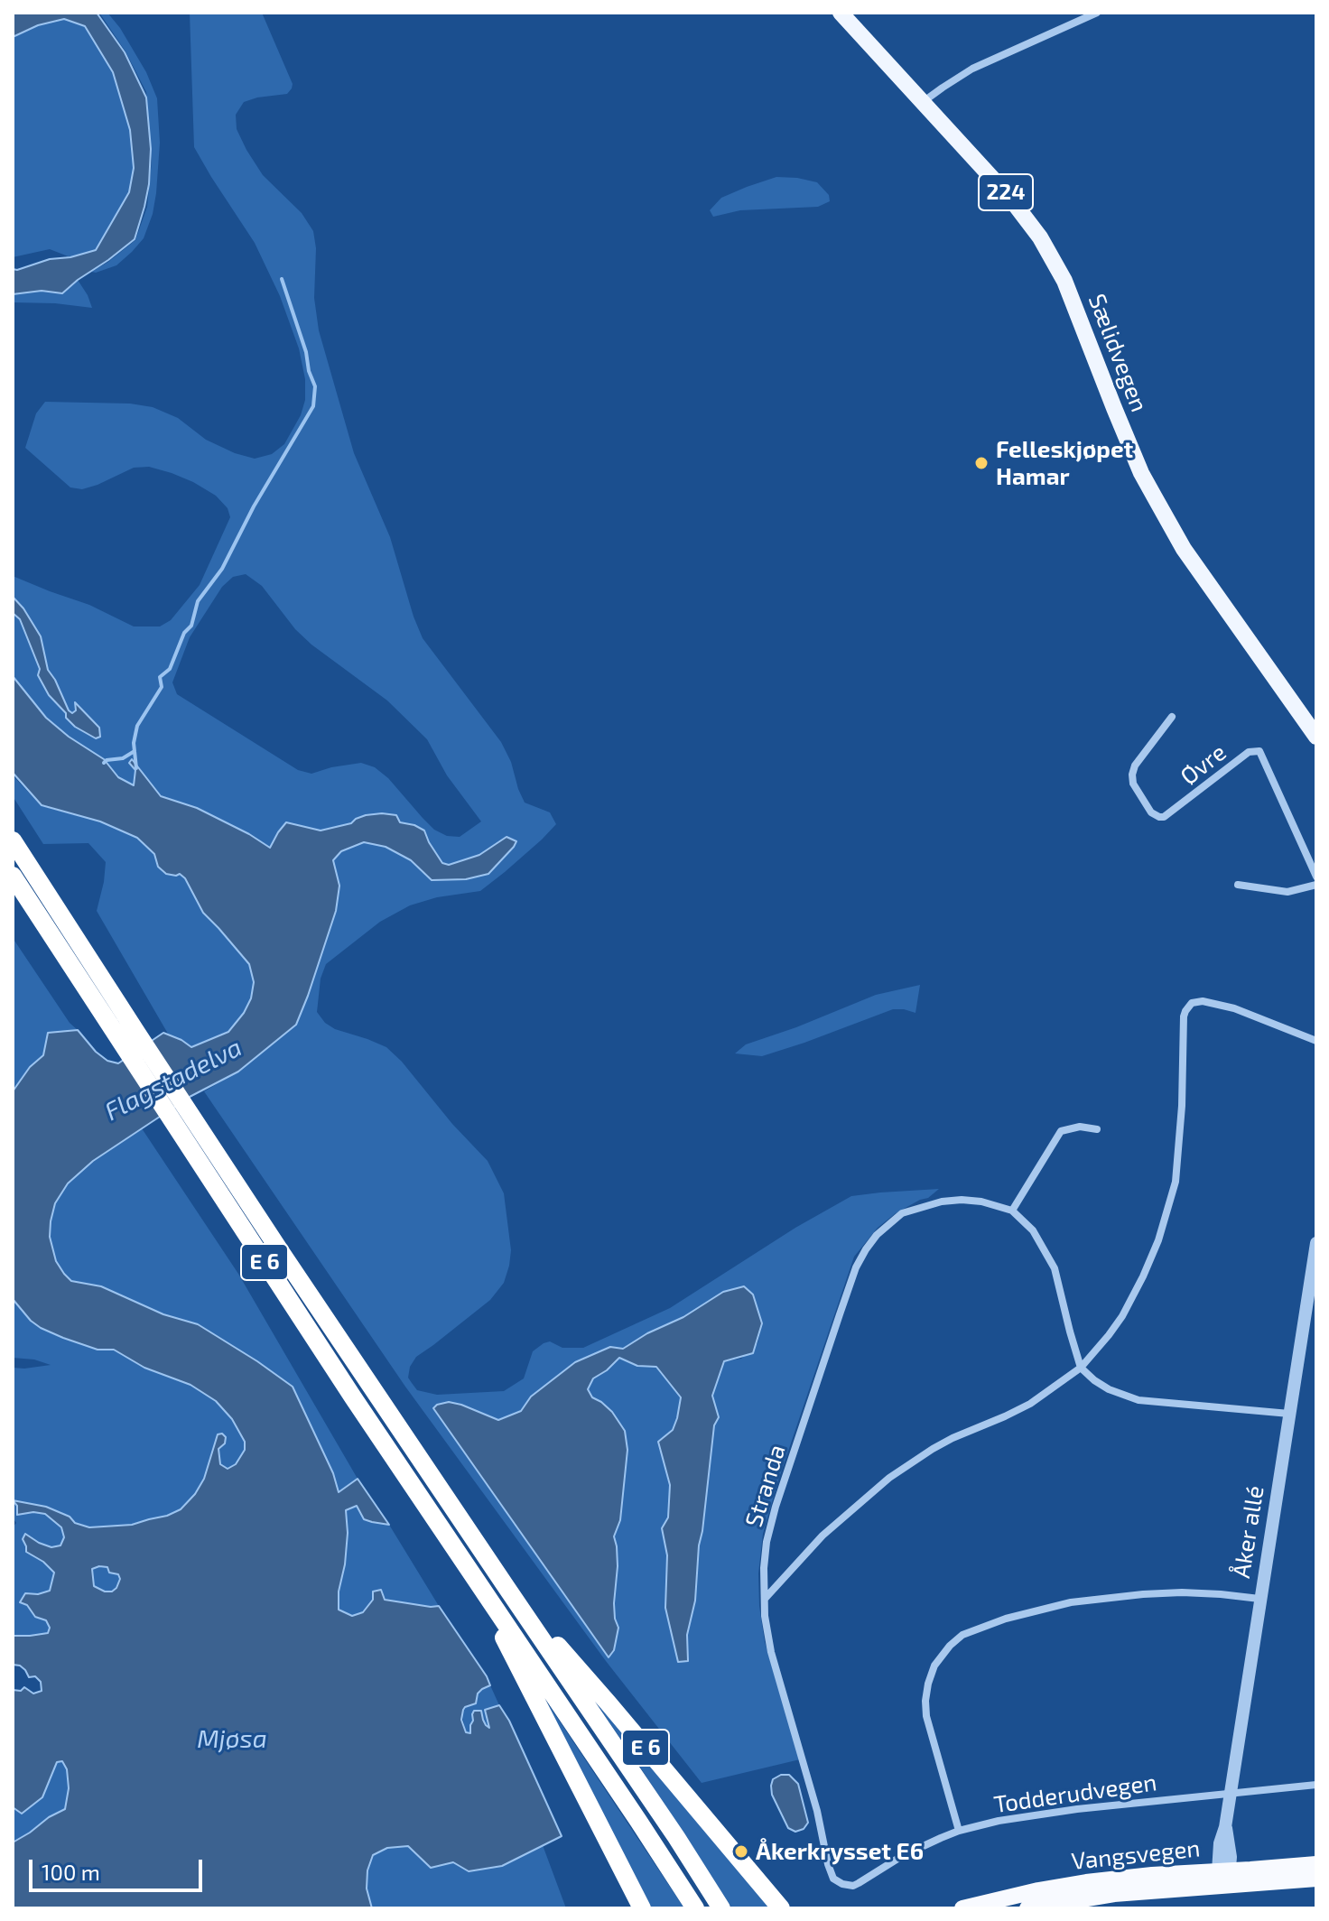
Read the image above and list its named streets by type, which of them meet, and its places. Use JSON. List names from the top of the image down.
{
  "streets": {
    "highway": ["E 6", "Vangsvegen"],
    "main road": ["224", "Sælidvegen"],
    "street": [
      "Øvre",
      "Stranda",
      "Åker allé",
      "Todderudvegen"
    ]
  },
  "crossings": [
    ["Stranda", "Todderudvegen"],
    ["Åker allé", "Todderudvegen"],
    ["Åker allé", "Vangsvegen"]
  ],
  "water": ["Flagstadelva", "Mjøsa"],
  "places": ["Felleskjøpet Hamar", "Åkerkrysset E6"],
  "scale_bar": "100 m"
}
